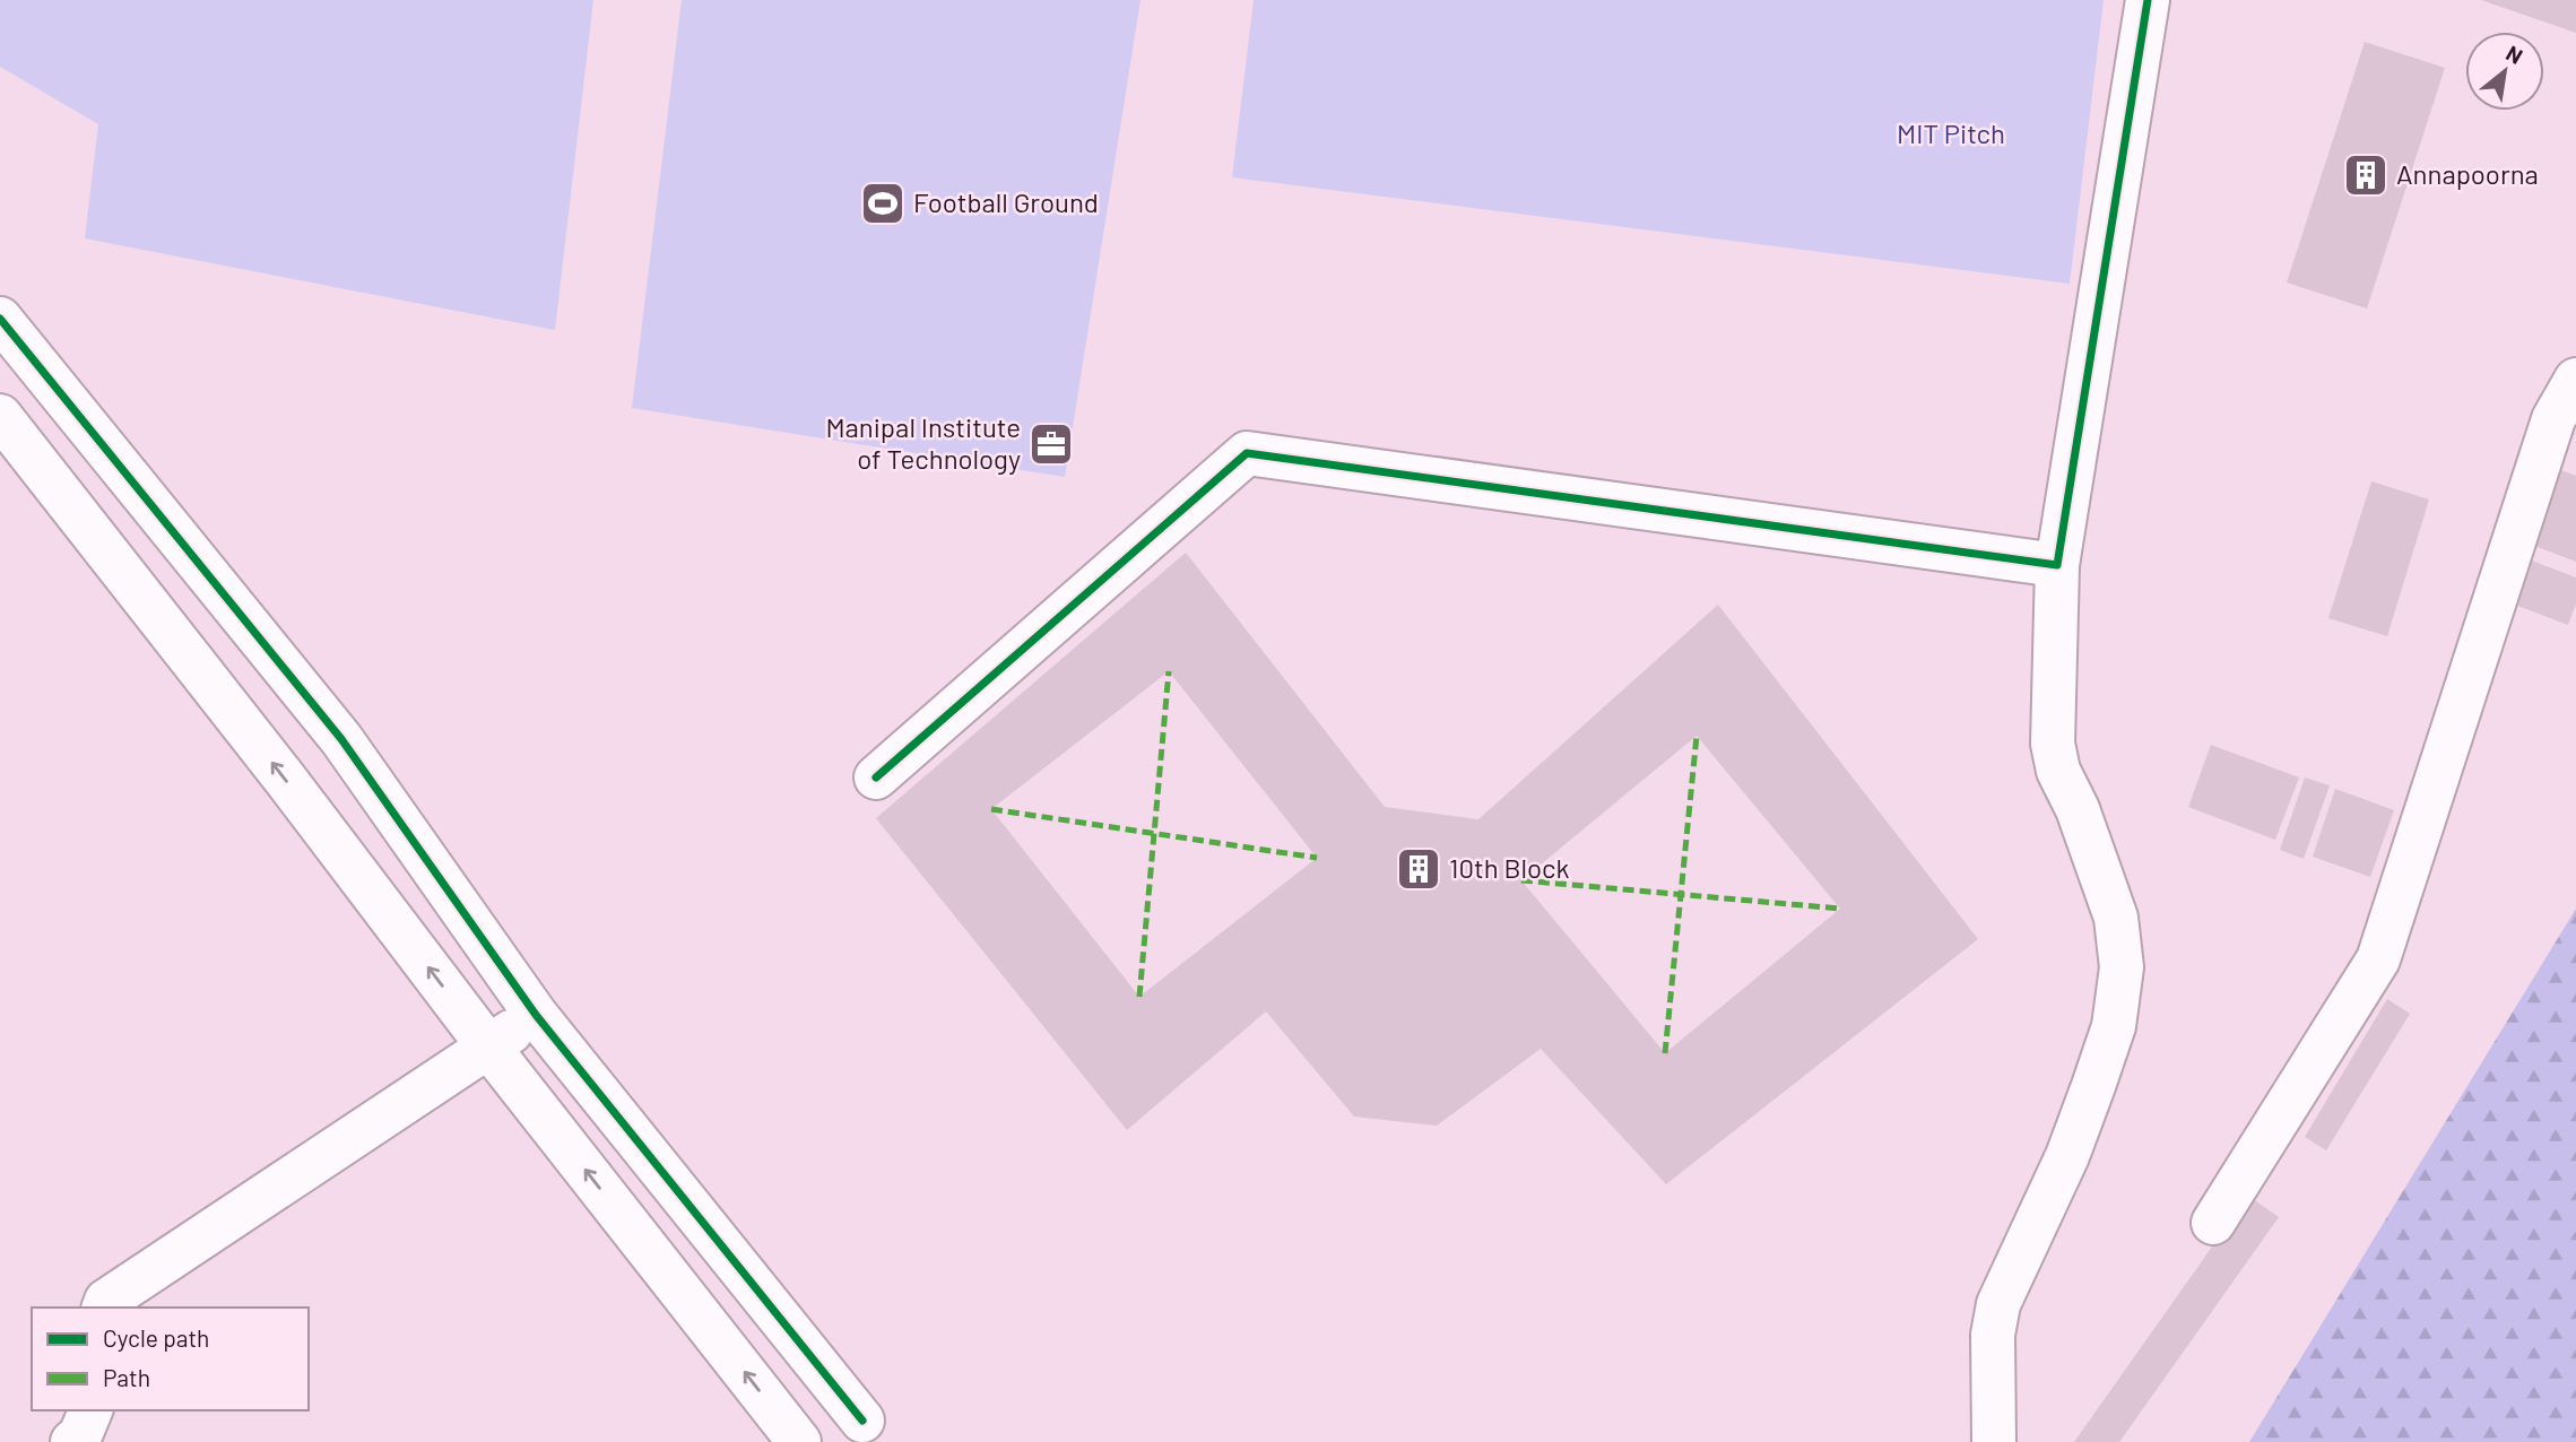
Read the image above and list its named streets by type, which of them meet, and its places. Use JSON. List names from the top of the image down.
{
  "parks": ["MIT Pitch"],
  "places": {
    "building": ["Annapoorna", "10th Block"],
    "sports": ["Football Ground"],
    "office": ["Manipal Institute of Technology"]
  },
  "legend": ["Cycle path", "Path"],
  "north": "top right"
}
